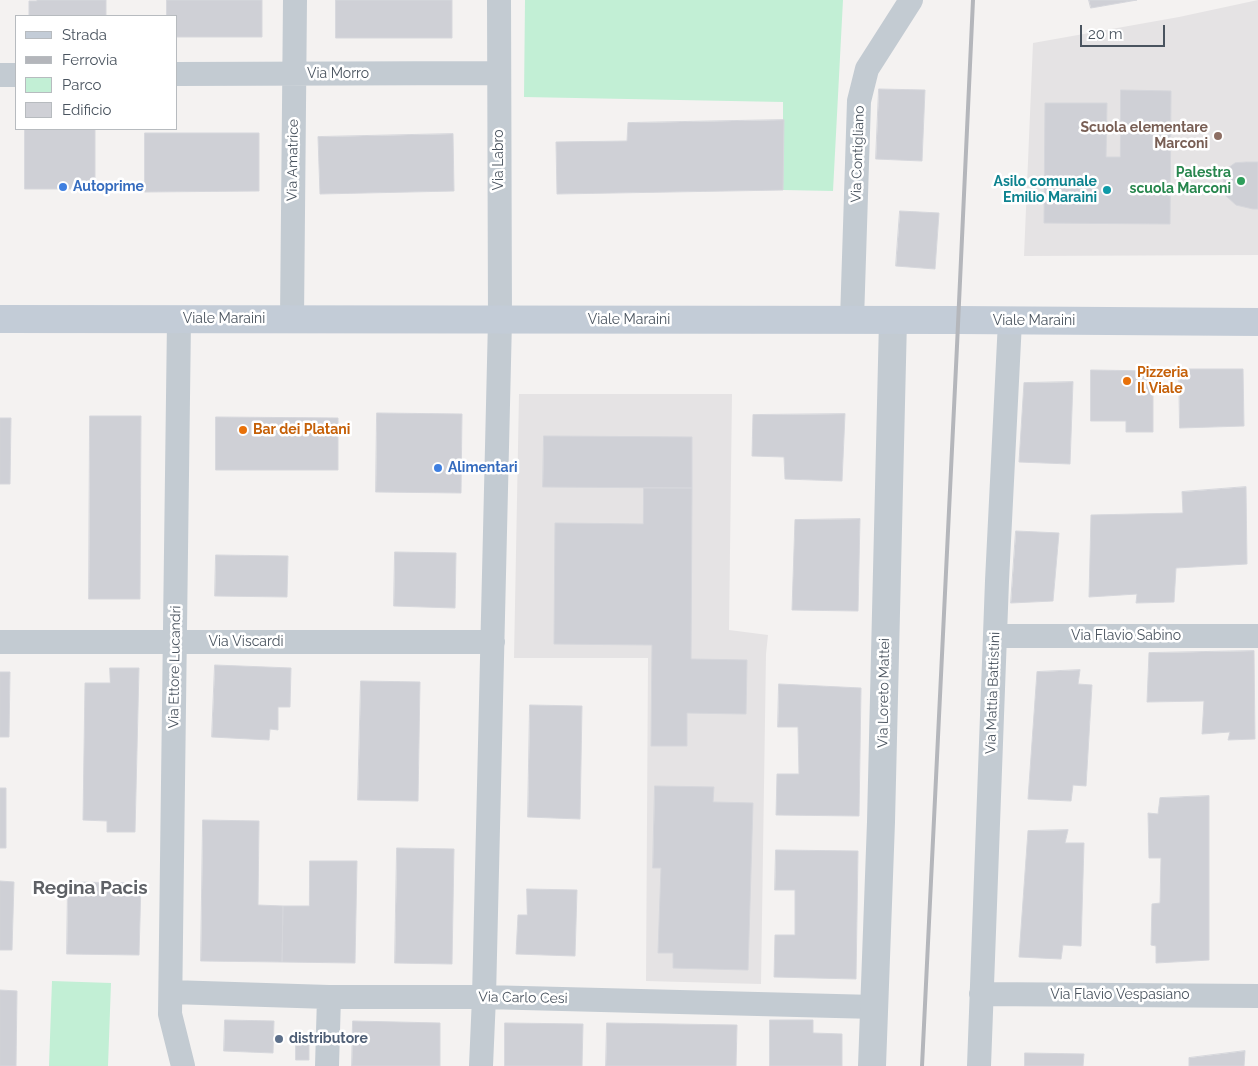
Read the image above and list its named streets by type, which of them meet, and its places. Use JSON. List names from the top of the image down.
{
  "streets": {
    "main road": ["Viale Maraini"],
    "street": [
      "Via Morro",
      "Via Contigliano",
      "Via Amatrice",
      "Via Labro",
      "Via Flavio Sabino",
      "Via Viscardi",
      "Via Ettore Lucandri",
      "Via Loreto Mattei",
      "Via Mattia Battistini",
      "Via Flavio Vespasiano",
      "Via Carlo Cesi"
    ]
  },
  "crossings": [
    ["Via Morro", "Via Amatrice"],
    ["Via Morro", "Via Labro"],
    ["Via Contigliano", "Viale Maraini"],
    ["Via Amatrice", "Viale Maraini"],
    ["Via Labro", "Viale Maraini"],
    ["Via Labro", "Via Viscardi"],
    ["Via Labro", "Via Carlo Cesi"],
    ["Viale Maraini", "Via Ettore Lucandri"],
    ["Viale Maraini", "Via Loreto Mattei"],
    ["Viale Maraini", "Via Mattia Battistini"],
    ["Via Flavio Sabino", "Via Mattia Battistini"],
    ["Via Viscardi", "Via Ettore Lucandri"],
    ["Via Ettore Lucandri", "Via Carlo Cesi"],
    ["Via Loreto Mattei", "Via Carlo Cesi"],
    ["Via Mattia Battistini", "Via Flavio Vespasiano"]
  ],
  "districts": ["Regina Pacis"],
  "places": [
    "Scuola elementare Marconi",
    "Palestra scuola Marconi",
    "Autoprime",
    "Asilo comunale Emilio Maraini",
    "Pizzeria Il Viale",
    "Bar dei Platani",
    "Alimentari",
    "distributore"
  ],
  "legend": [
    "Strada",
    "Ferrovia",
    "Parco",
    "Edificio"
  ],
  "scale_bar": "20 m"
}
